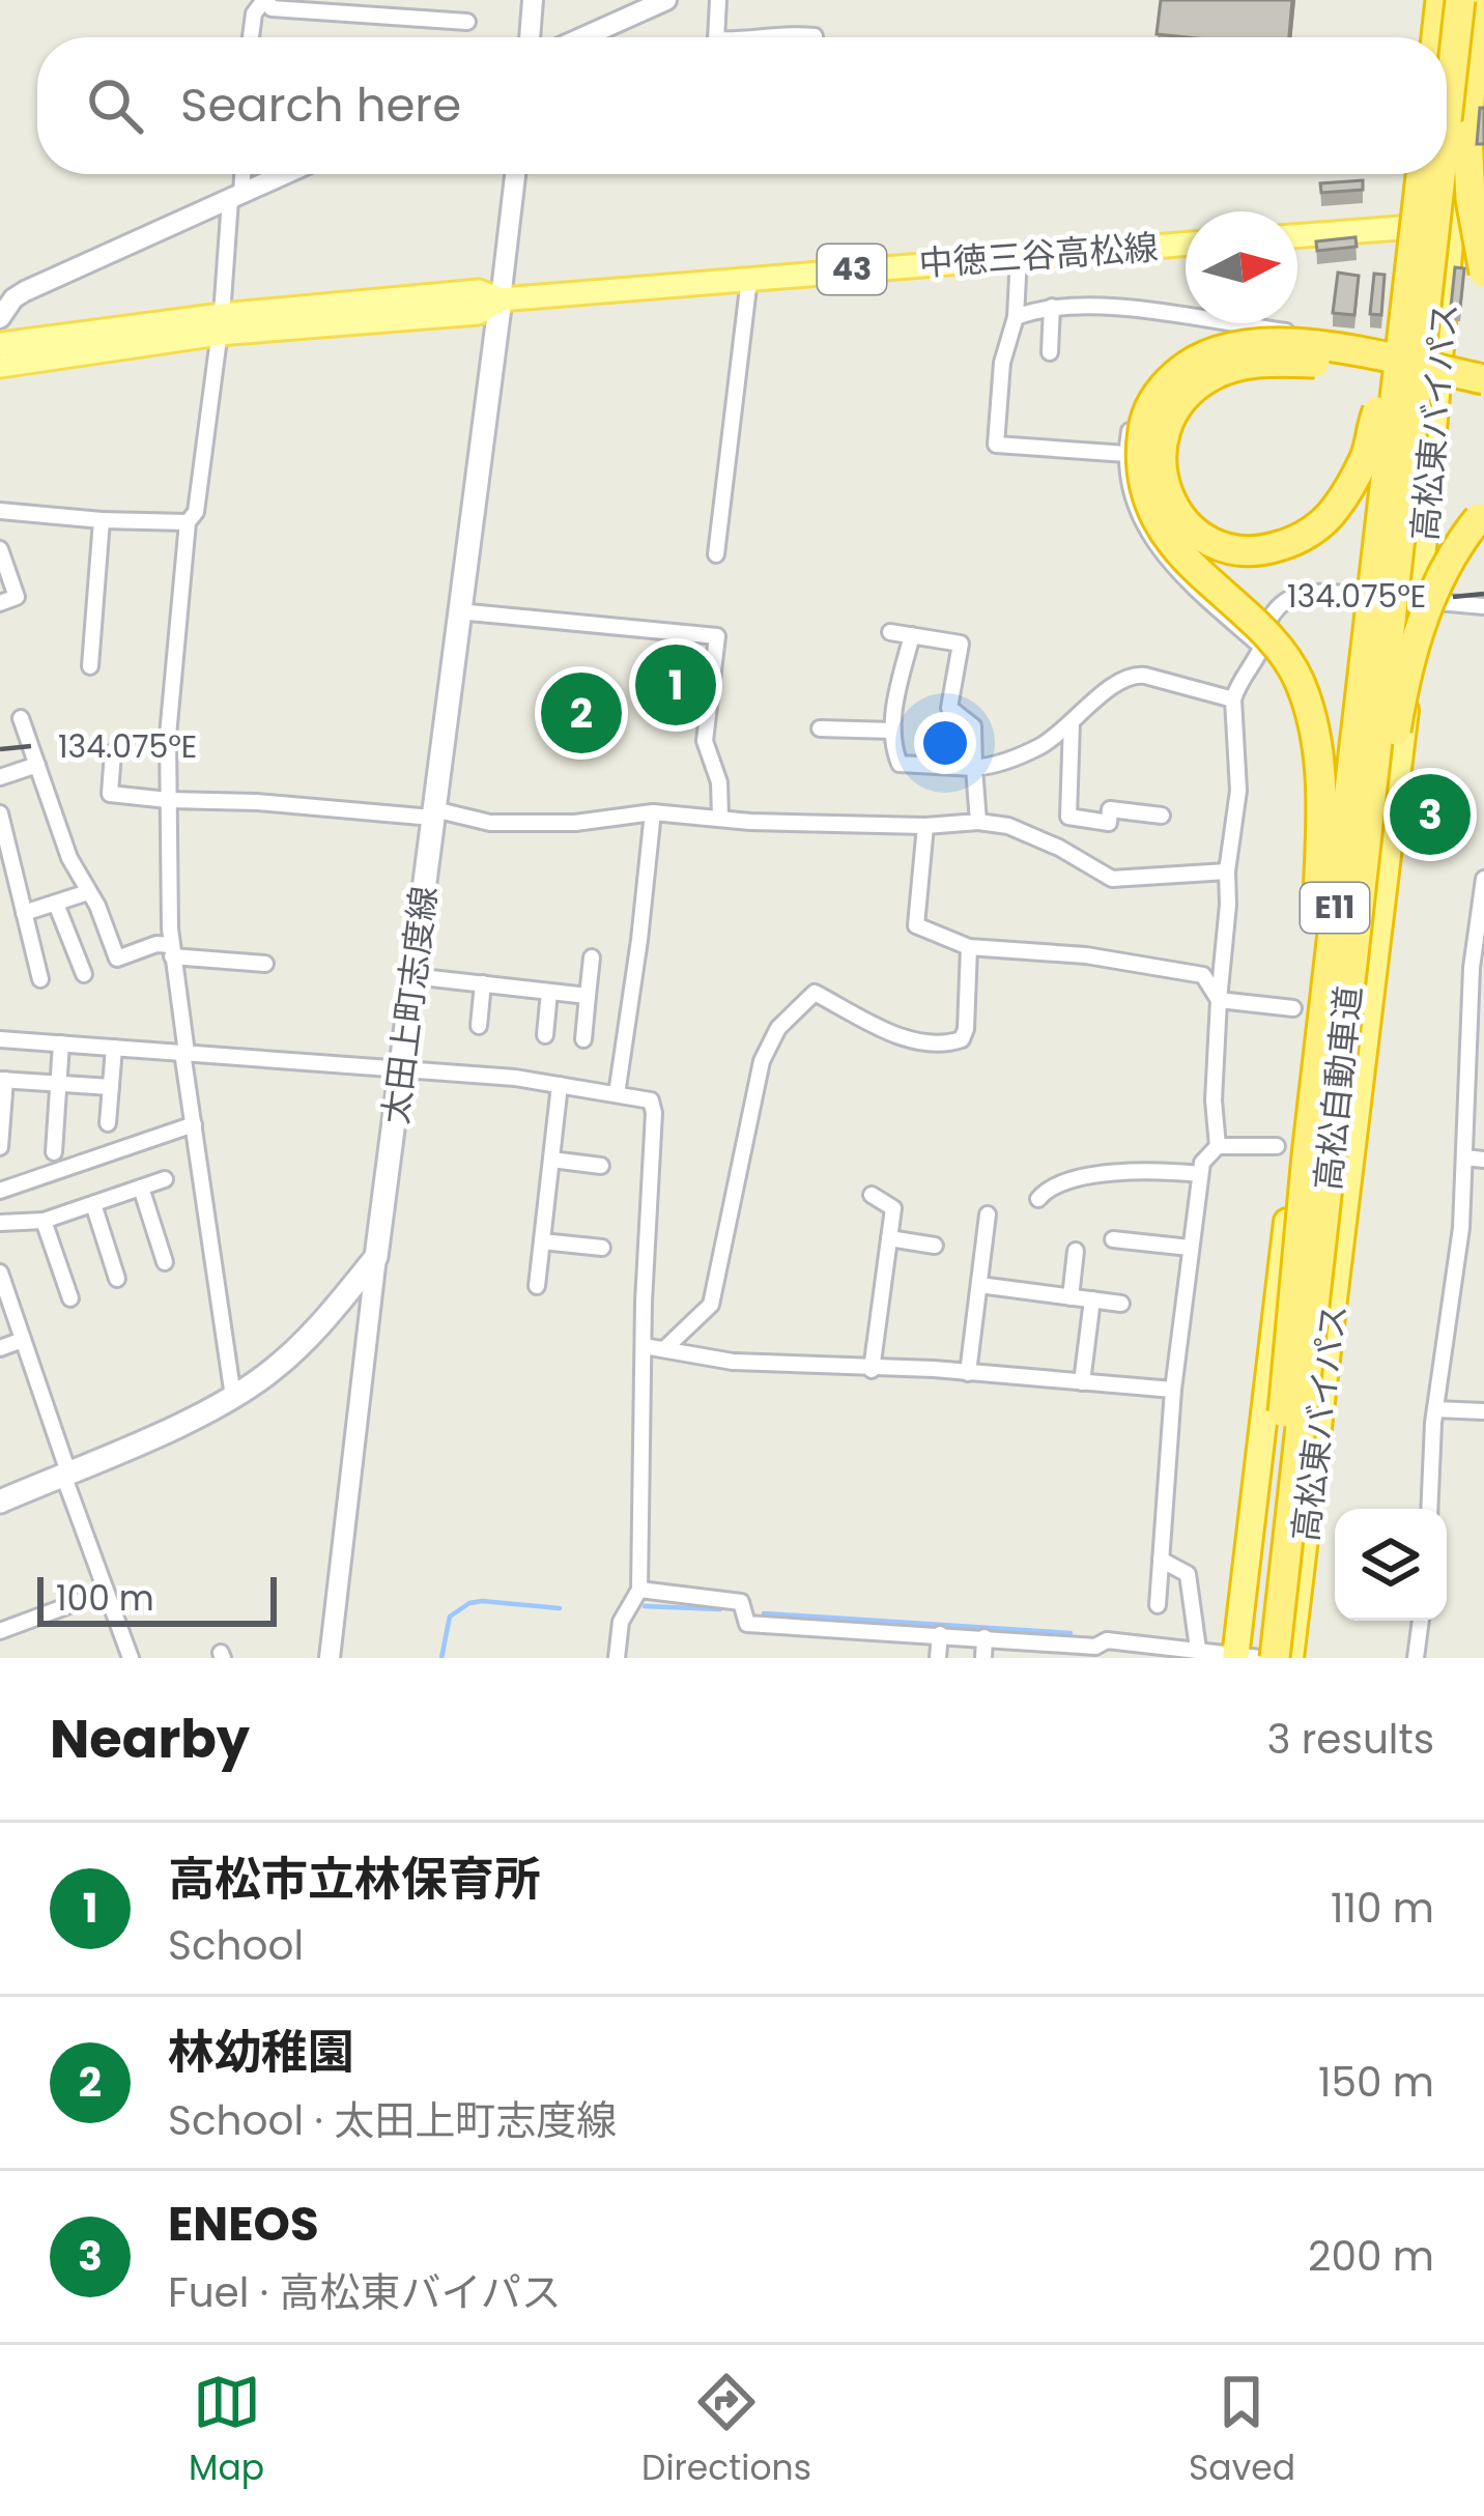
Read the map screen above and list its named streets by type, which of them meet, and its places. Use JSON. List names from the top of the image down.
{
  "streets": {
    "highway": ["高松東バイパス", "E11", "高松自動車道"],
    "main road": ["中徳三谷高松線", "43", "太田上町志度線"]
  },
  "crossings": [
    ["中徳三谷高松線", "太田上町志度線"],
    ["高松東バイパス", "高松自動車道"]
  ],
  "scale_bar": "100 m",
  "north": "right",
  "page": {
    "search": "Search here",
    "pins": ["1", "2", "3"],
    "scale": "100 m",
    "heading": ["Nearby", "3 results"],
    "list": [
      {
        "mark": "1",
        "name": "高松市立林保育所",
        "note": "School",
        "value": "110 m"
      },
      {
        "mark": "2",
        "name": "林幼稚園",
        "note": "School · 太田上町志度線",
        "value": "150 m"
      },
      {
        "mark": "3",
        "name": "ENEOS",
        "note": "Fuel · 高松東バイパス",
        "value": "200 m"
      }
    ],
    "nav": ["Map", "Directions", "Saved"]
  },
  "coordinates": ["134.075°E"]
}
